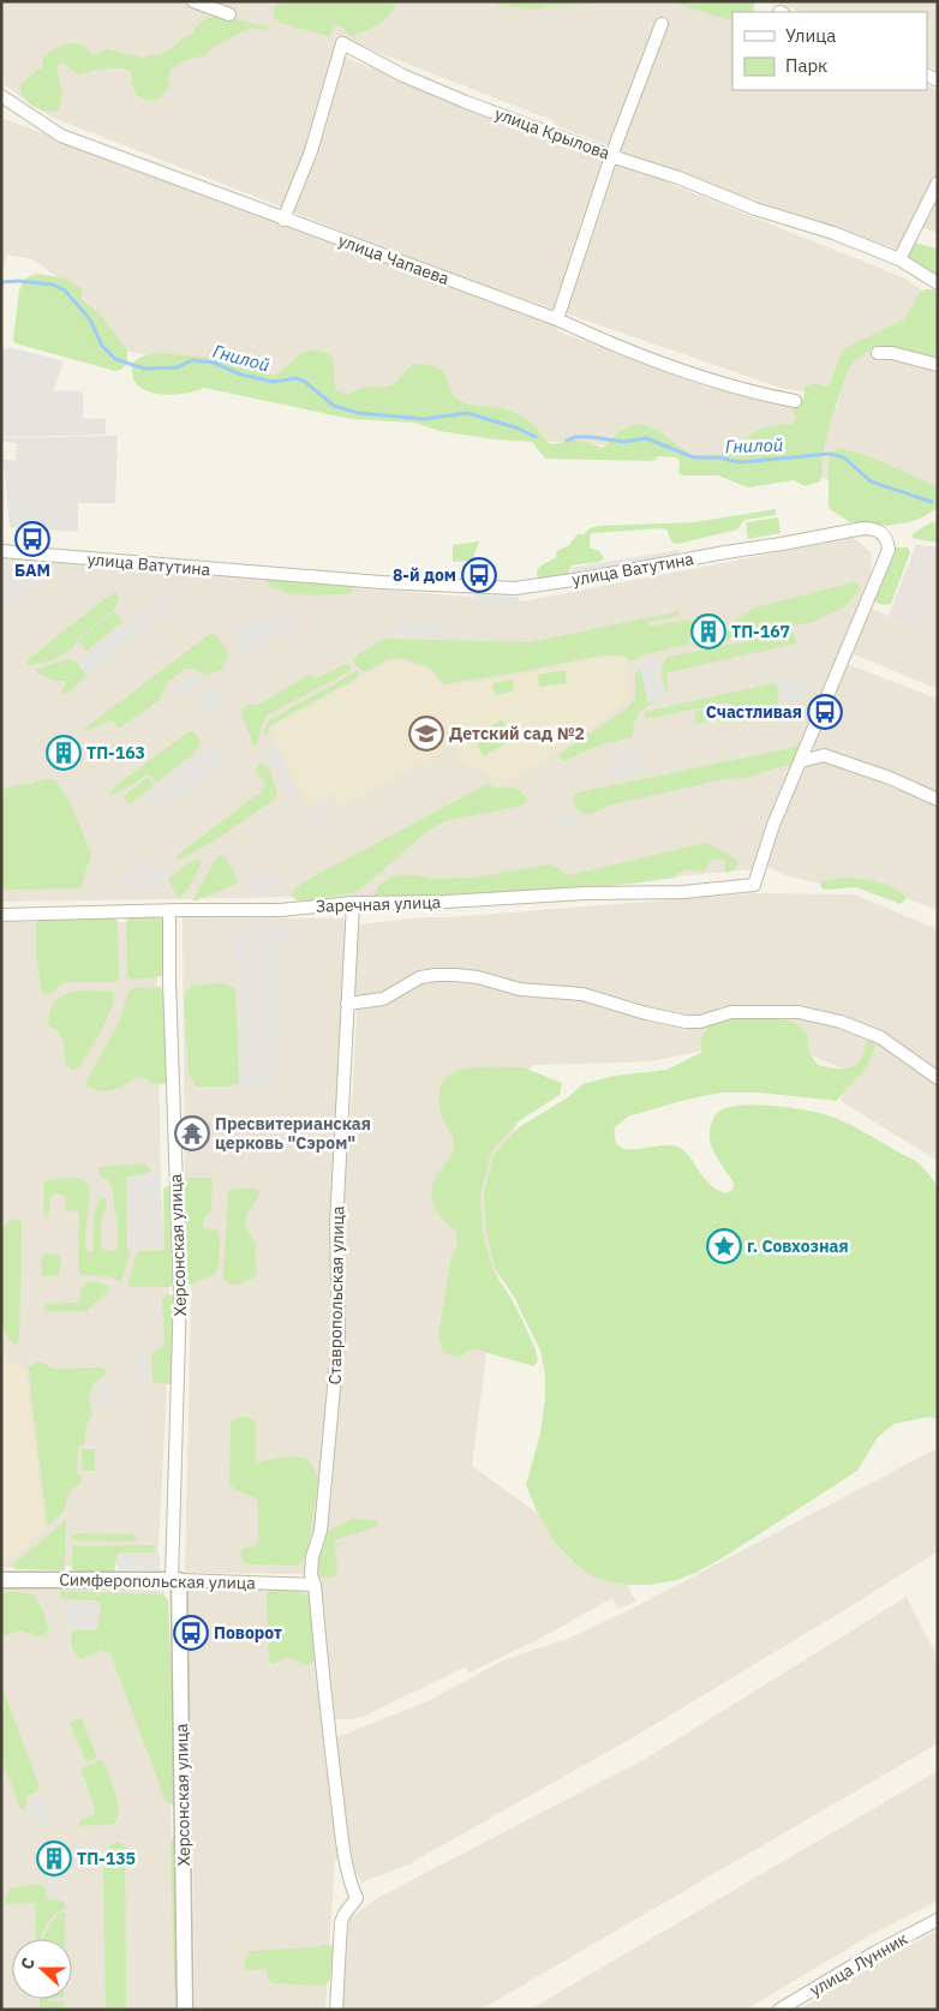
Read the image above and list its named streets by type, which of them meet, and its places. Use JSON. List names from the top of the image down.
{
  "streets": {
    "street": [
      "улица Крылова",
      "улица Чапаева",
      "улица Ватутина",
      "Заречная улица",
      "Херсонская улица",
      "Ставропольская улица",
      "Симферопольская улица",
      "улица Лунник"
    ]
  },
  "crossings": [
    ["улица Крылова", "улица Чапаева"],
    ["улица Ватутина", "Заречная улица"],
    ["Заречная улица", "Херсонская улица"],
    ["Заречная улица", "Ставропольская улица"],
    ["Херсонская улица", "Симферопольская улица"],
    ["Ставропольская улица", "Симферопольская улица"]
  ],
  "water": ["Гнилой"],
  "places": {
    "bus stop": [
      "БАМ",
      "8-й дом",
      "Счастливая",
      "Поворот"
    ],
    "building": ["ТП-167", "ТП-163", "ТП-135"],
    "school or university": ["Детский сад №2"],
    "temple": ["Пресвитерианская церковь \"Сэром\""],
    "place": ["г. Совхозная"]
  },
  "legend": ["Улица", "Парк"],
  "north": "left"
}
